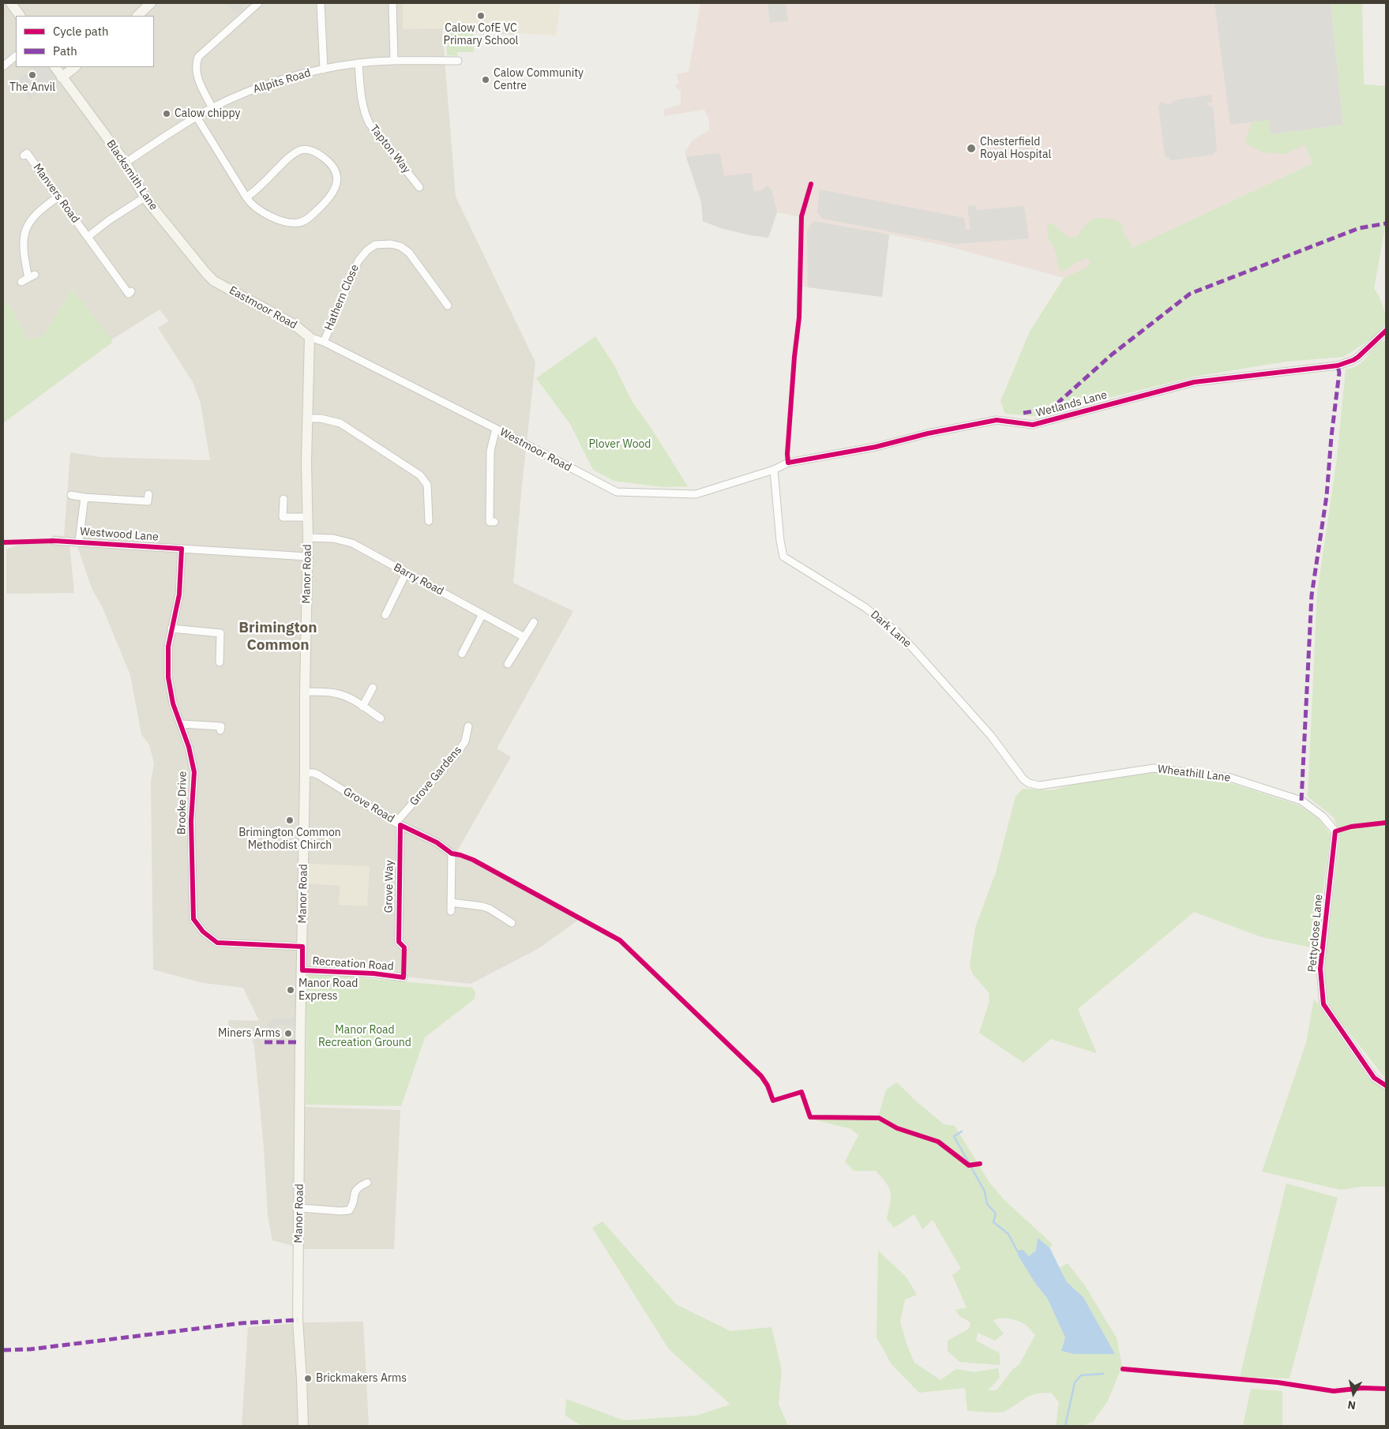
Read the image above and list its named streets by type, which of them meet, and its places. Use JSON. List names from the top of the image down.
{
  "streets": {
    "street": [
      "Allpits Road",
      "Tapton Way",
      "Blacksmith Lane",
      "Manvers Road",
      "Hathern Close",
      "Eastmoor Road",
      "Wetlands Lane",
      "Westmoor Road",
      "Westwood Lane",
      "Manor Road",
      "Barry Road",
      "Dark Lane",
      "Wheathill Lane",
      "Grove Gardens",
      "Brooke Drive",
      "Grove Road",
      "Grove Way",
      "Pettyclose Lane",
      "Recreation Road"
    ]
  },
  "crossings": [
    ["Allpits Road", "Tapton Way"],
    ["Allpits Road", "Blacksmith Lane"],
    ["Blacksmith Lane", "Eastmoor Road"],
    ["Hathern Close", "Westmoor Road"],
    ["Eastmoor Road", "Westmoor Road"],
    ["Eastmoor Road", "Manor Road"],
    ["Wetlands Lane", "Westmoor Road"],
    ["Wetlands Lane", "Dark Lane"],
    ["Westmoor Road", "Manor Road"],
    ["Westmoor Road", "Dark Lane"],
    ["Westwood Lane", "Manor Road"],
    ["Westwood Lane", "Brooke Drive"],
    ["Manor Road", "Barry Road"],
    ["Manor Road", "Brooke Drive"],
    ["Manor Road", "Grove Road"],
    ["Manor Road", "Recreation Road"],
    ["Dark Lane", "Wheathill Lane"],
    ["Wheathill Lane", "Pettyclose Lane"],
    ["Grove Gardens", "Grove Road"],
    ["Grove Gardens", "Grove Way"],
    ["Grove Road", "Grove Way"]
  ],
  "districts": ["Brimington Common"],
  "parks": ["Plover Wood", "Manor Road Recreation Ground"],
  "places": [
    "Calow CofE VC Primary School",
    "The Anvil",
    "Calow Community Centre",
    "Calow chippy",
    "Chesterfield Royal Hospital",
    "Brimington Common Methodist Chirch",
    "Manor Road Express",
    "Miners Arms",
    "Brickmakers Arms"
  ],
  "legend": ["Cycle path", "Path"],
  "north": "bottom"
}
